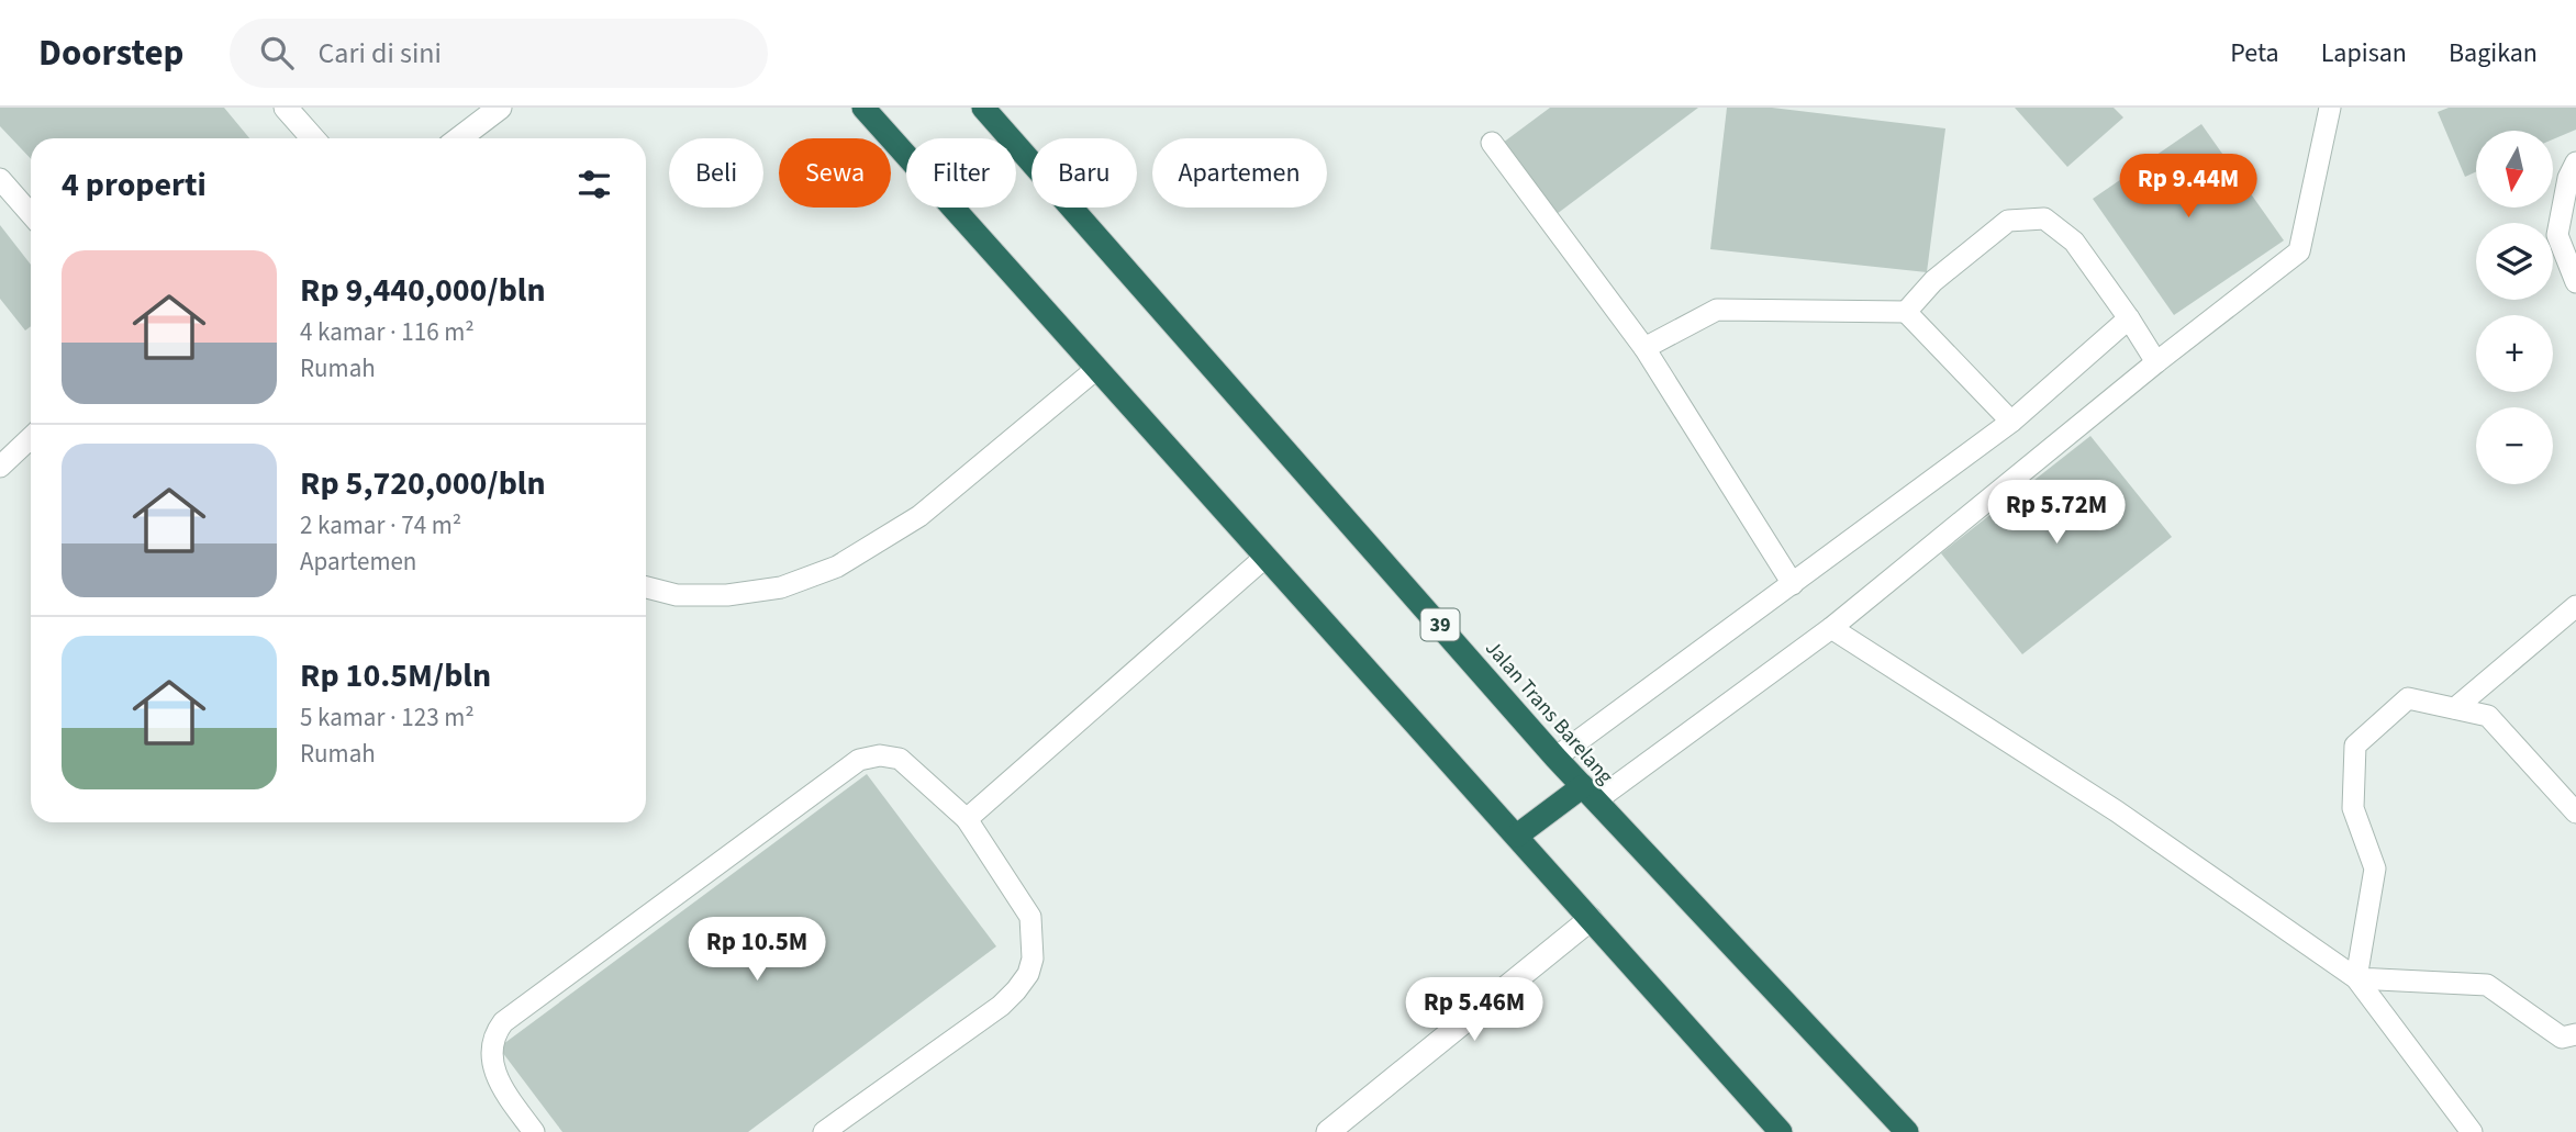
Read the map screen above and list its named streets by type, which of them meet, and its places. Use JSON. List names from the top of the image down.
{
  "streets": {
    "highway": ["39", "Jalan Trans Barelang"]
  },
  "north": "bottom",
  "page": {
    "header": "Doorstep",
    "search": "Cari di sini",
    "nav": ["Peta", "Lapisan", "Bagikan"],
    "map_buttons": ["+", "−"],
    "chip": [
      "Beli",
      "Sewa",
      "Filter",
      "Baru",
      "Apartemen"
    ],
    "heading": "4 properti",
    "price": [
      "Rp 9.44M",
      "Rp 5.72M",
      "Rp 10.5M",
      "Rp 5.46M"
    ],
    "list": [
      {
        "name": "Rp 9,440,000/bln",
        "note": "4 kamar · 116 m² · Rumah"
      },
      {
        "name": "Rp 5,720,000/bln",
        "note": "2 kamar · 74 m² · Apartemen"
      },
      {
        "name": "Rp 10.5M/bln",
        "note": "5 kamar · 123 m² · Rumah"
      }
    ]
  }
}
